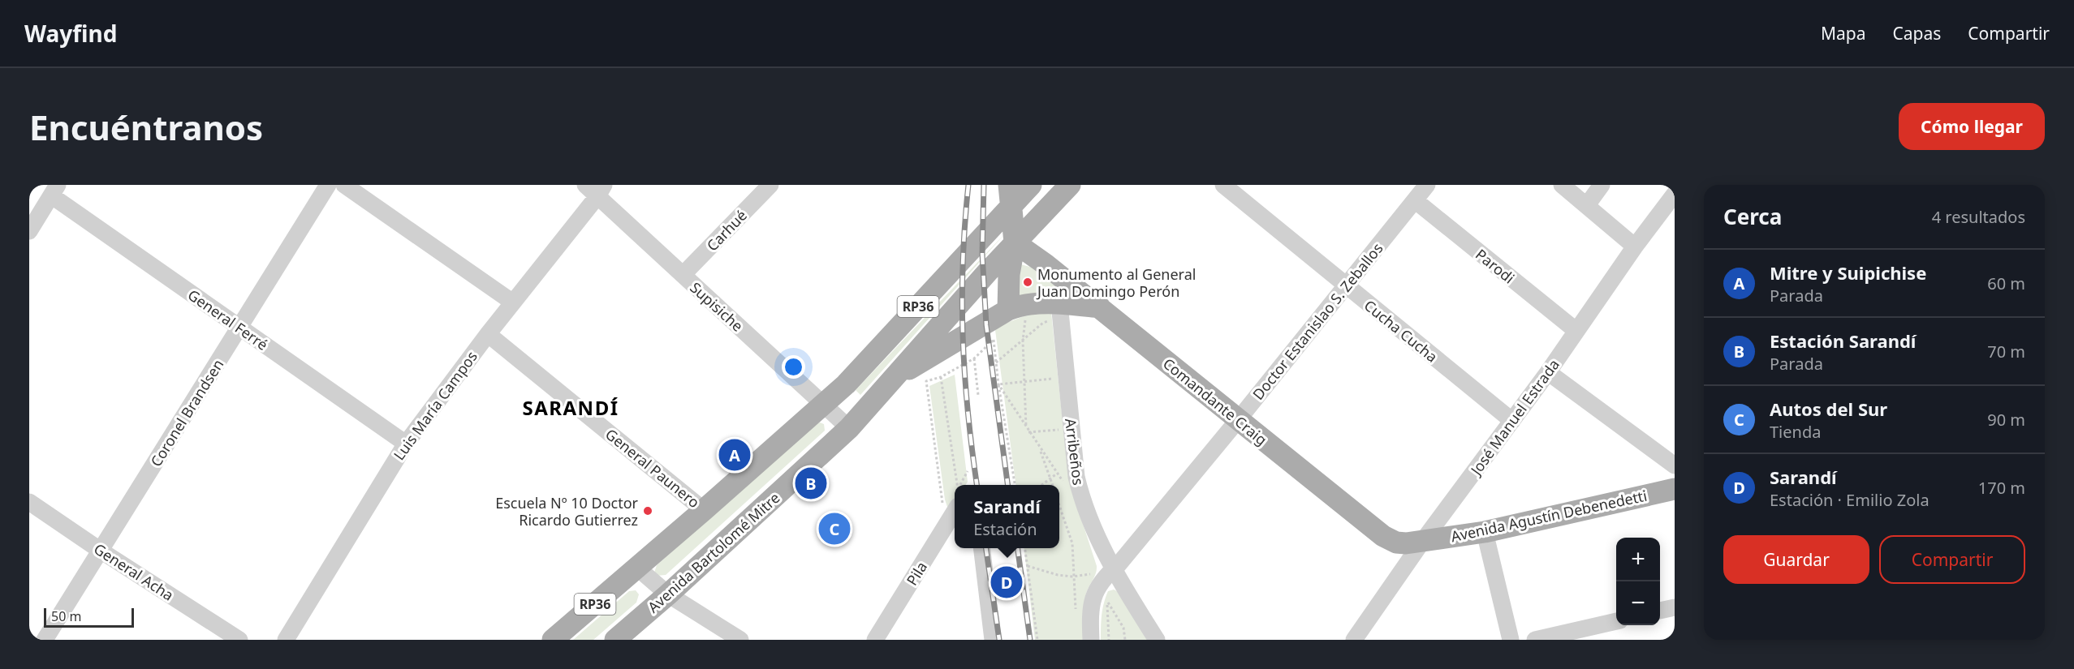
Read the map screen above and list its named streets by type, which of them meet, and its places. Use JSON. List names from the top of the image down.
{
  "streets": {
    "main road": [
      "RP36",
      "Comandante Craig",
      "Avenida Agustín Debenedetti",
      "Avenida Bartolomé Mitre"
    ],
    "street": [
      "Carhué",
      "Parodi",
      "Supisiche",
      "General Ferré",
      "Doctor Estanislao S. Zeballos",
      "Cucha Cucha",
      "Luis María Campos",
      "Coronel Brandsen",
      "José Manuel Estrada",
      "Arribeños",
      "General Paunero",
      "General Acha",
      "Pila"
    ]
  },
  "crossings": [
    ["Carhué", "Supisiche"],
    ["Parodi", "Doctor Estanislao S. Zeballos"],
    ["Parodi", "José Manuel Estrada"],
    ["Supisiche", "RP36"],
    ["Supisiche", "Luis María Campos"],
    ["Supisiche", "Avenida Bartolomé Mitre"],
    ["RP36", "General Paunero"],
    ["General Ferré", "Luis María Campos"],
    ["General Ferré", "Coronel Brandsen"],
    ["Doctor Estanislao S. Zeballos", "Cucha Cucha"],
    ["Doctor Estanislao S. Zeballos", "Comandante Craig"],
    ["Doctor Estanislao S. Zeballos", "Arribeños"],
    ["Cucha Cucha", "José Manuel Estrada"],
    ["Comandante Craig", "José Manuel Estrada"],
    ["Comandante Craig", "Avenida Agustín Debenedetti"],
    ["Comandante Craig", "Avenida Bartolomé Mitre"],
    ["Luis María Campos", "General Paunero"],
    ["Coronel Brandsen", "General Acha"],
    ["José Manuel Estrada", "Avenida Agustín Debenedetti"]
  ],
  "districts": ["SARANDÍ"],
  "places": ["Monumento al General Juan Domingo Perón", "Escuela Nº 10 Doctor Ricardo Gutierrez"],
  "scale_bar": "50 m",
  "page": {
    "header": "Wayfind",
    "nav": ["Mapa", "Capas", "Compartir"],
    "buttons": [
      "Cómo llegar",
      ["Guardar", "Compartir"]
    ],
    "title": "Encuéntranos",
    "heading": ["Cerca", "4 resultados"],
    "list": [
      {
        "mark": "A",
        "name": "Mitre y Suipichise",
        "note": "Parada",
        "value": "60 m"
      },
      {
        "mark": "B",
        "name": "Estación Sarandí",
        "note": "Parada",
        "value": "70 m"
      },
      {
        "mark": "C",
        "name": "Autos del Sur",
        "note": "Tienda",
        "value": "90 m"
      },
      {
        "mark": "D",
        "name": "Sarandí",
        "note": "Estación · Emilio Zola",
        "value": "170 m"
      }
    ],
    "pins": [
      "A",
      "B",
      "C",
      "D"
    ],
    "popup": ["Sarandí", "Estación"],
    "map_buttons": ["+", "−"],
    "scale": "50 m"
  }
}
